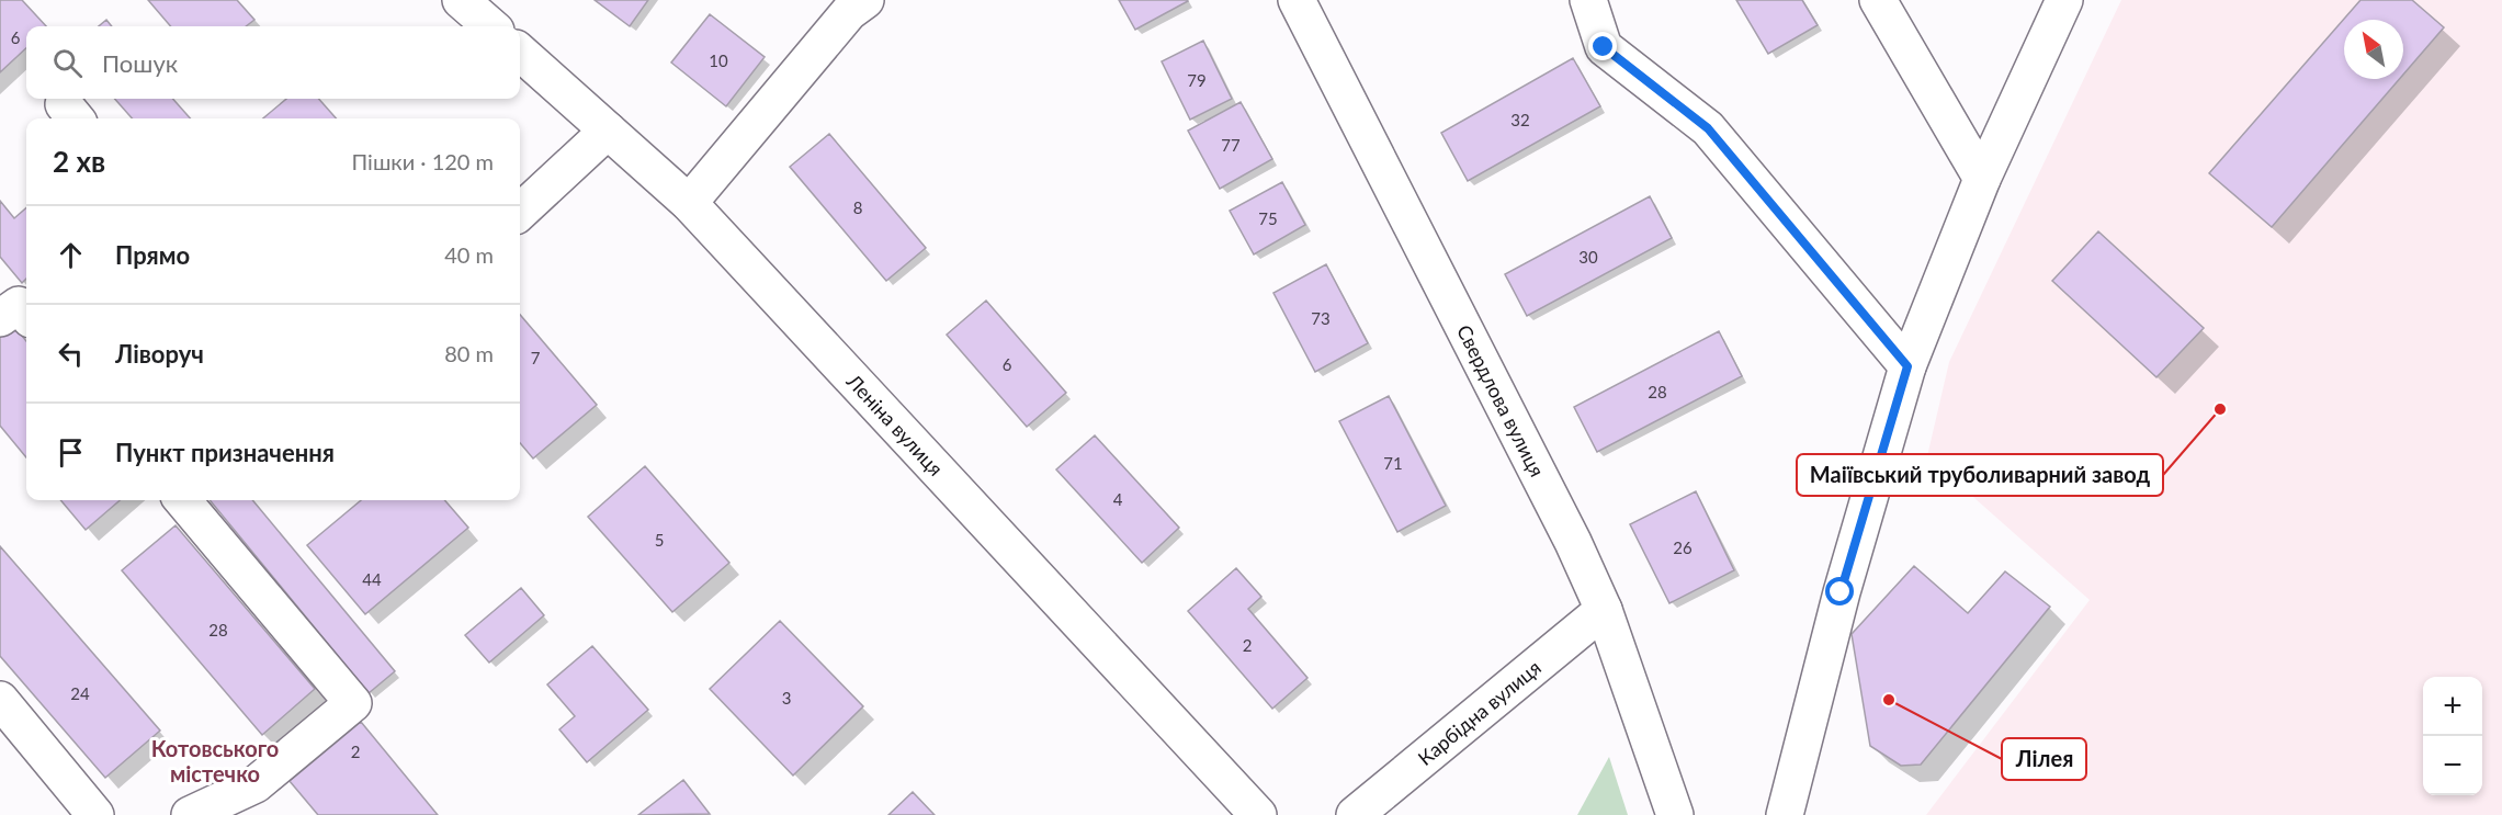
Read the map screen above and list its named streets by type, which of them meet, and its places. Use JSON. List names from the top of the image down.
{
  "streets": {
    "street": ["Свердлова вулиця", "Леніна вулиця", "Карбідна вулиця"]
  },
  "crossings": [
    ["Свердлова вулиця", "Карбідна вулиця"]
  ],
  "districts": ["Котовського містечко"],
  "places": ["Маіївський труболиварний завод", "Лілея"],
  "house_numbers": [
    "6",
    "10",
    "79",
    "32",
    "77",
    "8",
    "75",
    "30",
    "73",
    "7",
    "6",
    "28",
    "71",
    "4",
    "5",
    "26",
    "44",
    "28",
    "2",
    "24",
    "3",
    "2"
  ],
  "north": "top left",
  "page": {
    "search": "Пошук",
    "heading": ["2 хв", "Пішки · 120 m"],
    "list": [
      ["Прямо", "40 m"],
      ["Ліворуч", "80 m"],
      "Пункт призначення"
    ],
    "map_buttons": ["+", "−"]
  }
}
